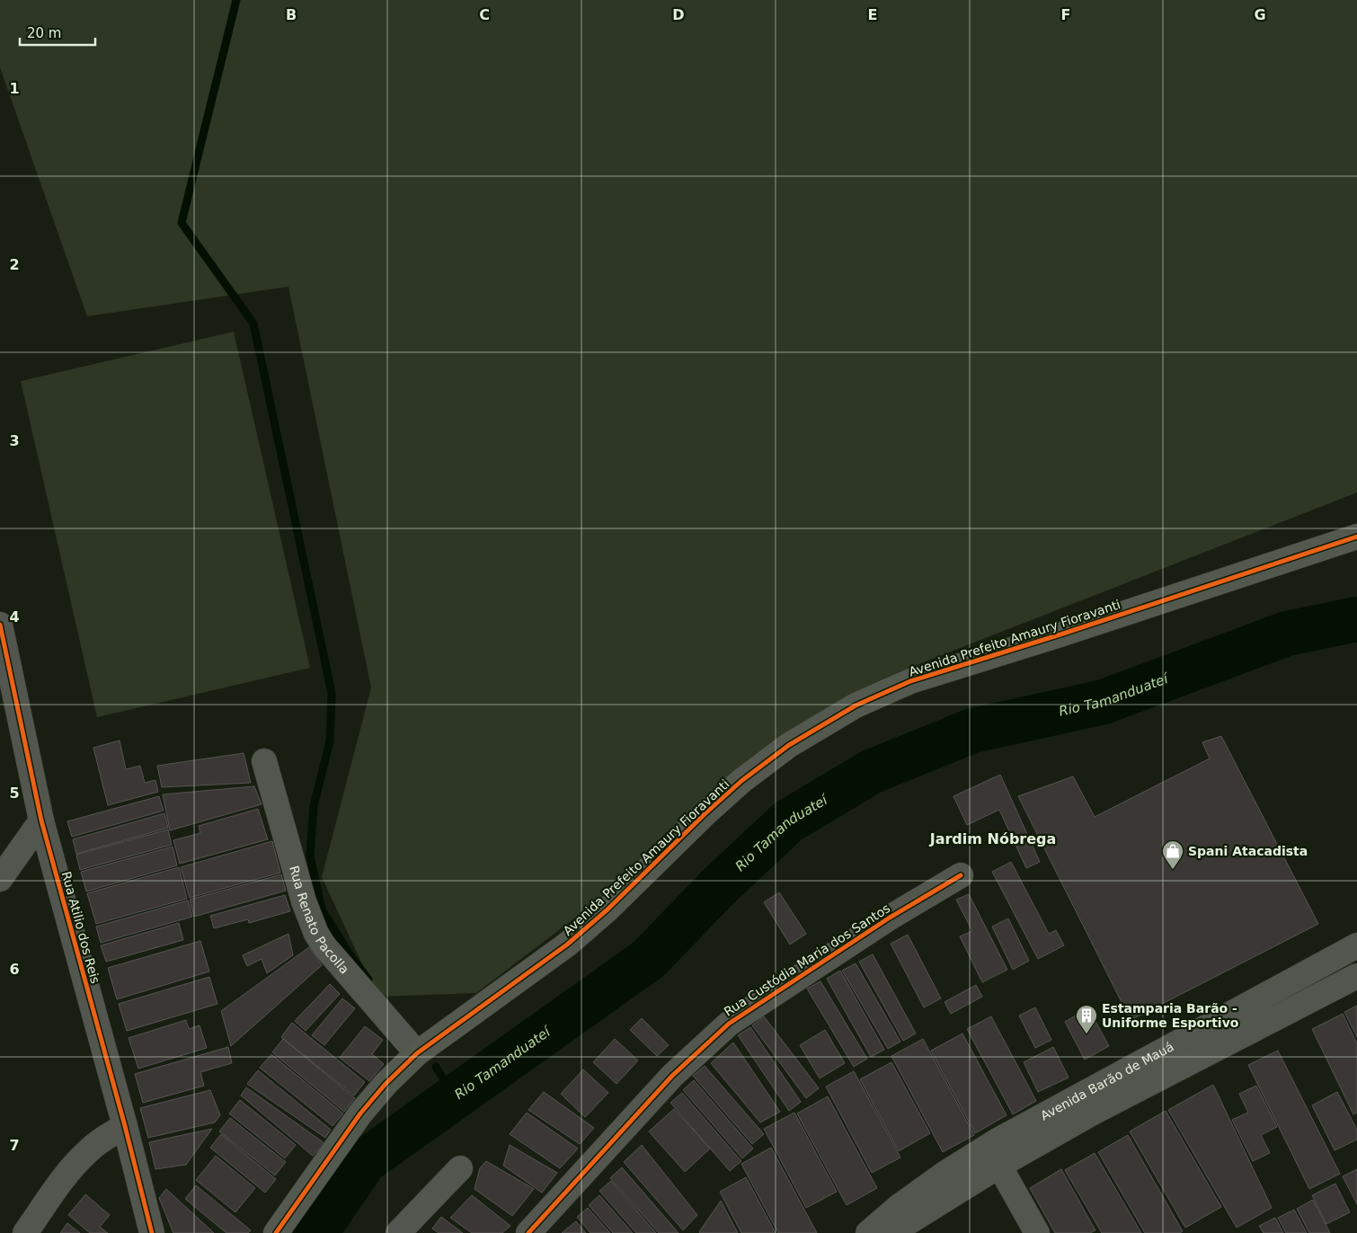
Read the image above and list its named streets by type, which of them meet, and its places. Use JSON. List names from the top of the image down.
{
  "streets": {
    "main road": ["Avenida Barão de Mauá"],
    "street": [
      "Avenida Prefeito Amaury Fioravanti",
      "Rua Renato Pacolla",
      "Rua Atilio dos Reis",
      "Rua Custódia Maria dos Santos"
    ]
  },
  "crossings": [
    ["Avenida Prefeito Amaury Fioravanti", "Rua Renato Pacolla"]
  ],
  "districts": ["Jardim Nóbrega"],
  "water": ["Rio Tamanduateí"],
  "places": {
    "shop": ["Spani Atacadista"],
    "building": ["Estamparia Barão - Uniforme Esportivo"]
  },
  "scale_bar": "20 m",
  "grid": {
    "columns": [
      "B",
      "C",
      "D",
      "E",
      "F",
      "G"
    ],
    "rows": [
      "1",
      "2",
      "3",
      "4",
      "5",
      "6",
      "7"
    ]
  }
}
